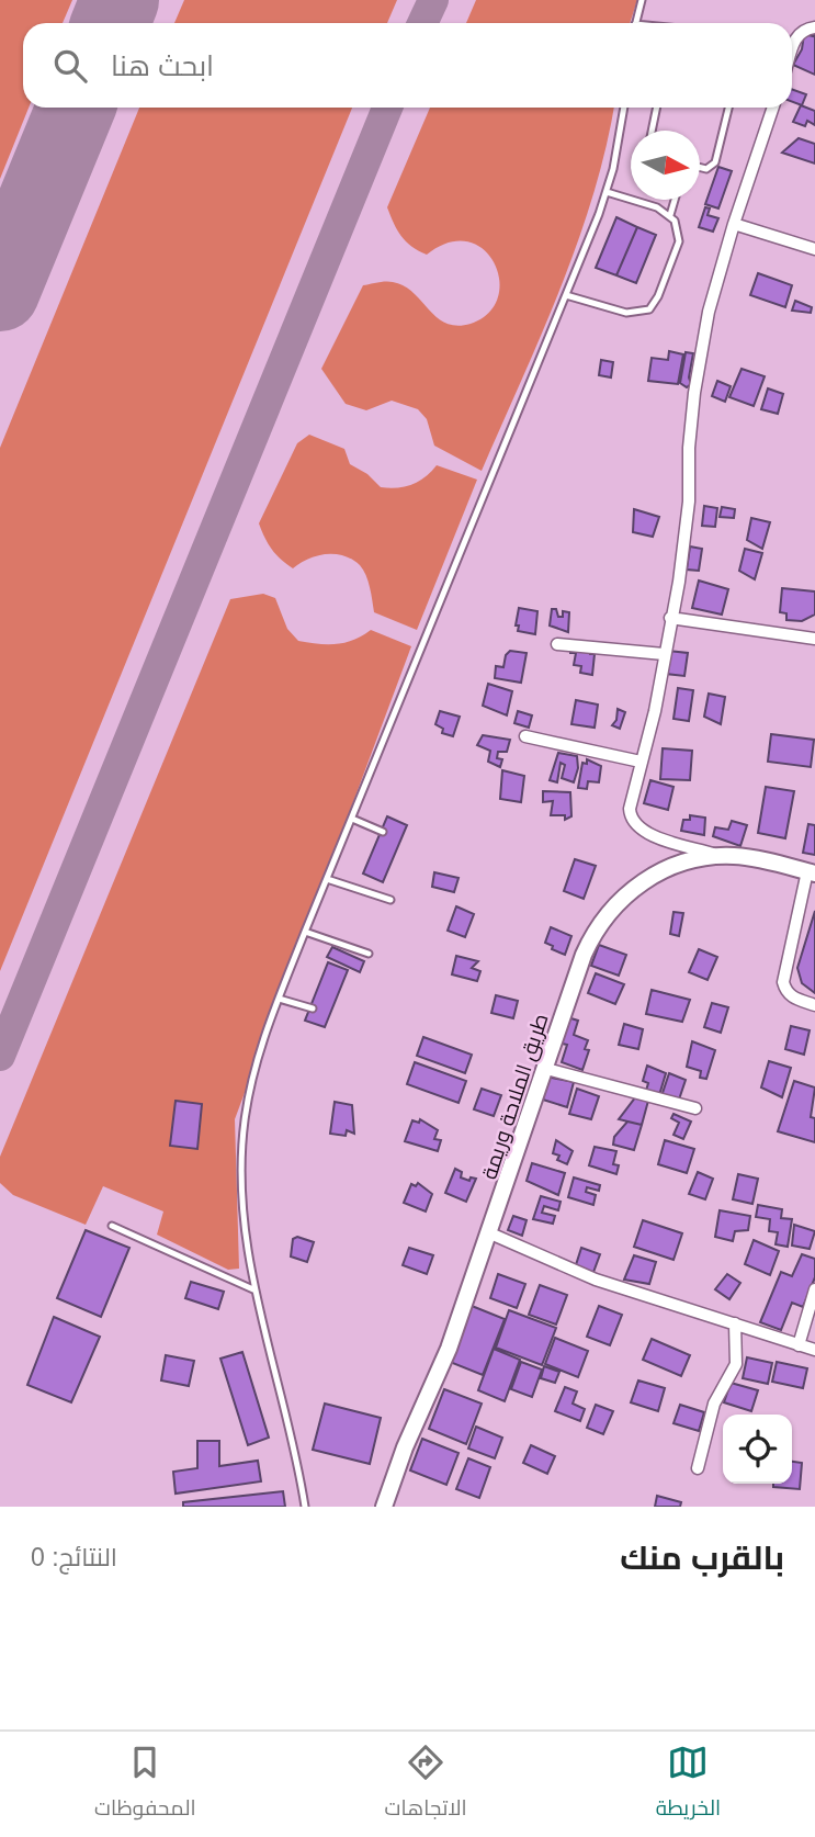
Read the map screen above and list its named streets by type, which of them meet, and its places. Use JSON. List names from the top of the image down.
{
  "streets": {
    "street": ["طريق الملاحة وريمة"]
  },
  "north": "right",
  "page": {
    "search": "ابحث هنا",
    "heading": ["بالقرب منك", "النتائج: 0"],
    "nav": ["الخريطة", "الاتجاهات", "المحفوظات"]
  }
}
